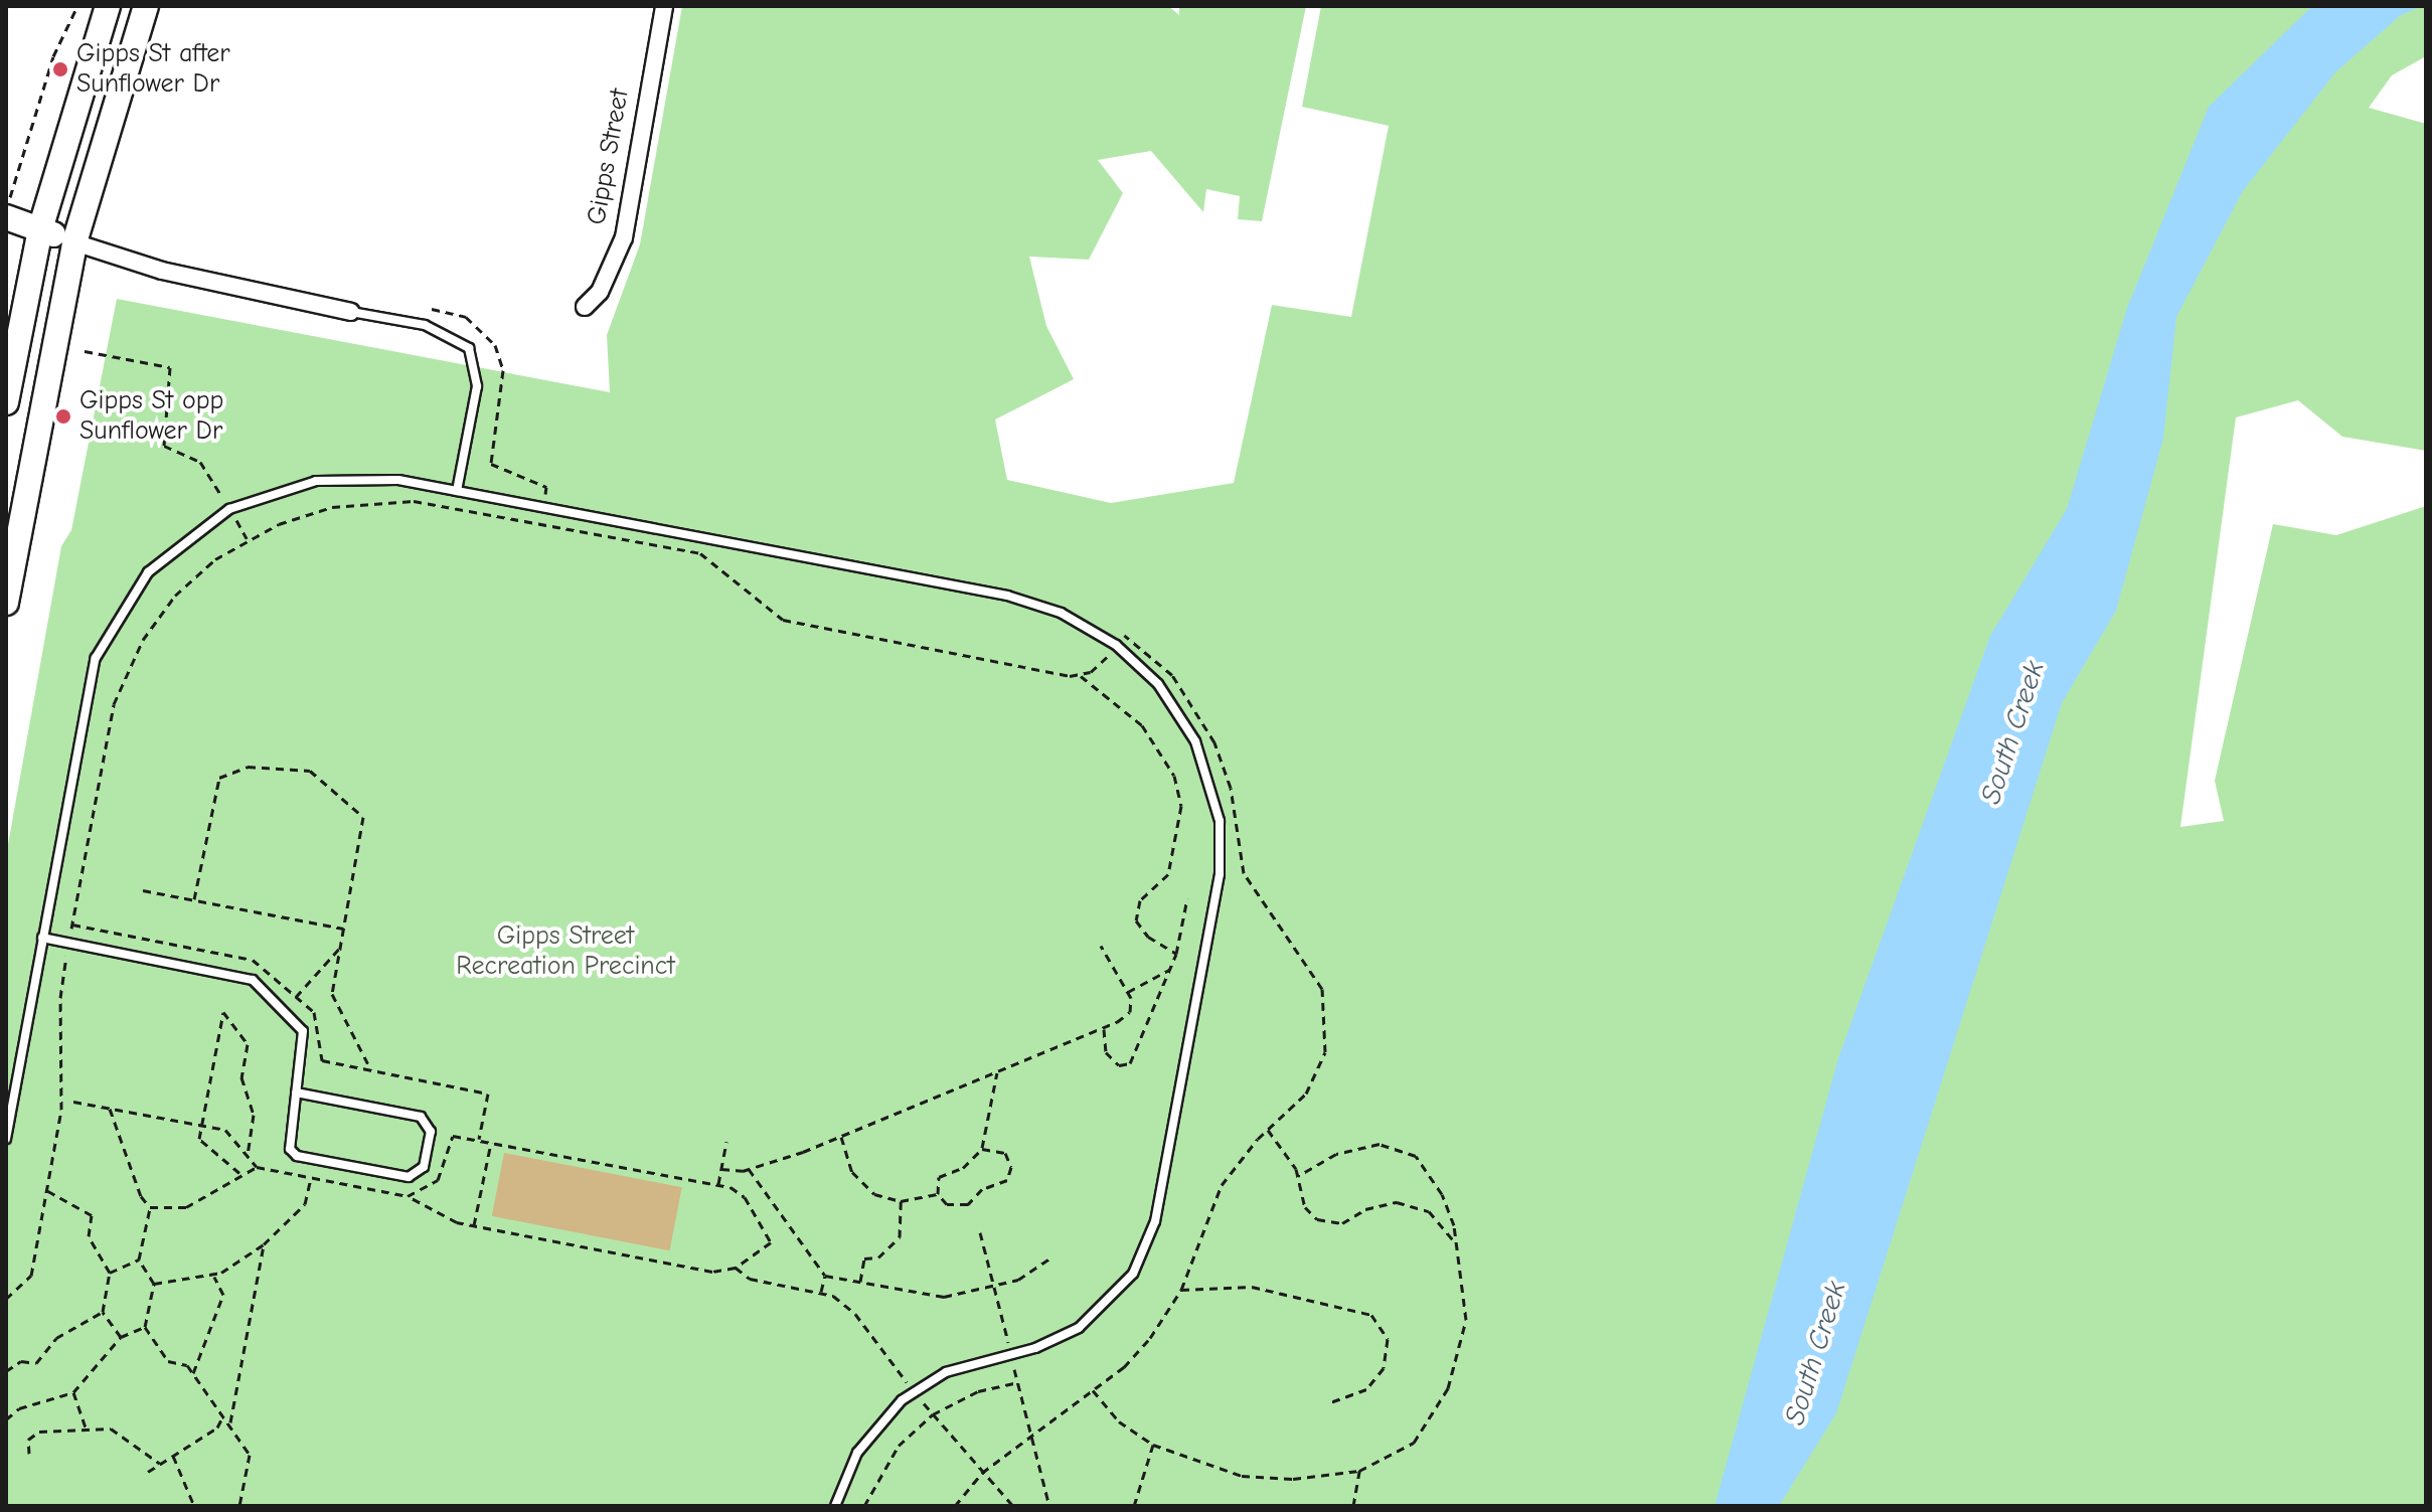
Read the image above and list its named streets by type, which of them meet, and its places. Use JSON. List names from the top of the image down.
{
  "streets": {
    "street": ["Gipps Street"]
  },
  "water": ["South Creek"],
  "parks": ["Gipps Street Recreation Precinct"],
  "places": ["Gipps St after Sunflower Dr", "Gipps St opp Sunflower Dr"]
}
